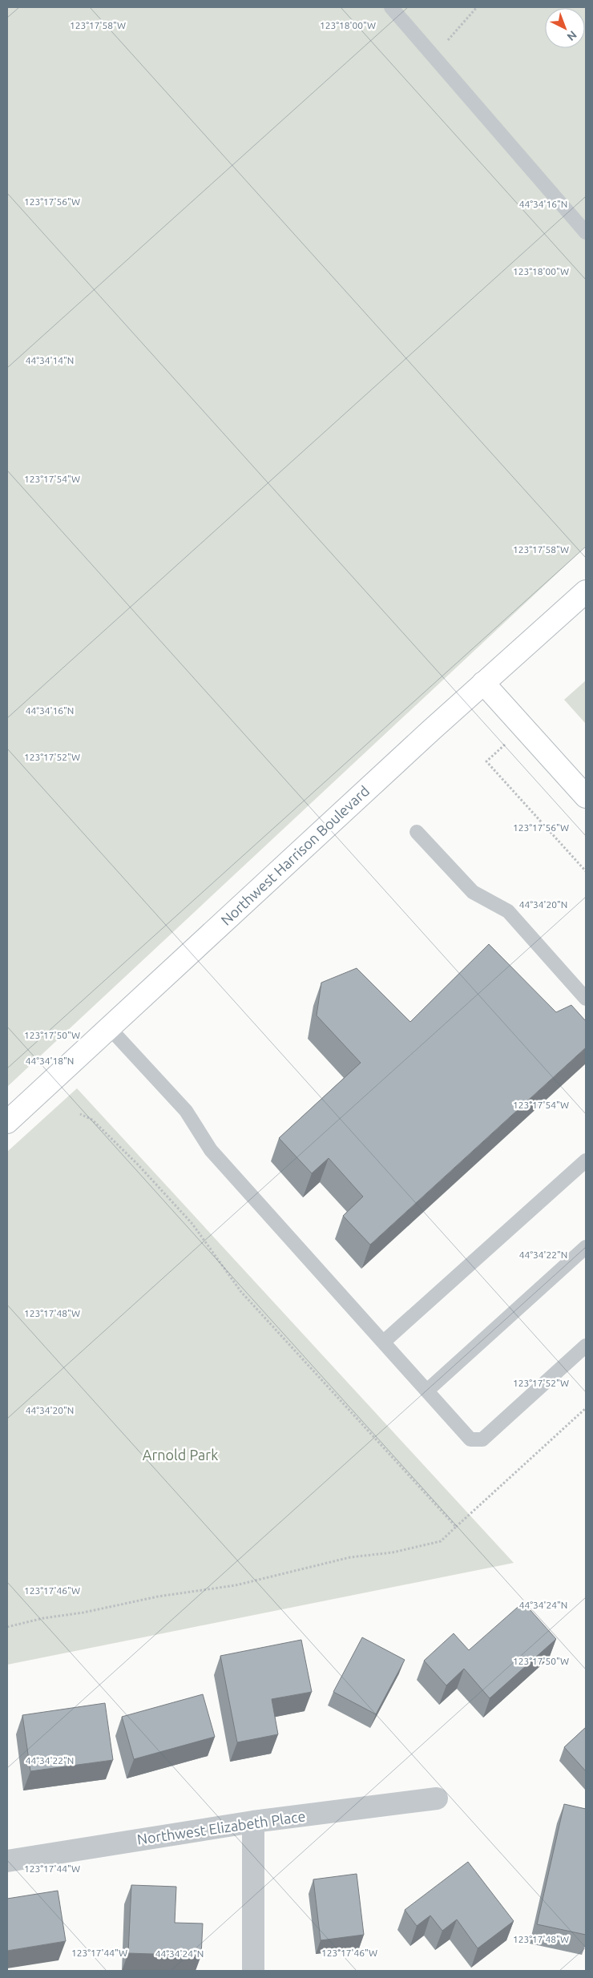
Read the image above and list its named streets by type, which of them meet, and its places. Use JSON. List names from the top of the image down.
{
  "streets": {
    "main road": ["Northwest Harrison Boulevard"],
    "street": ["Northwest Elizabeth Place"]
  },
  "parks": ["Arnold Park"],
  "north": "bottom right",
  "coordinates": [
    "123°17'58\"W",
    "123°18'00\"W",
    "123°17'56\"W",
    "44°34'16\"N",
    "44°34'14\"N",
    "123°17'54\"W",
    "123°17'52\"W",
    "44°34'20\"N",
    "123°17'50\"W",
    "44°34'18\"N",
    "44°34'22\"N",
    "123°17'48\"W",
    "123°17'46\"W",
    "44°34'24\"N",
    "123°17'44\"W"
  ]
}
